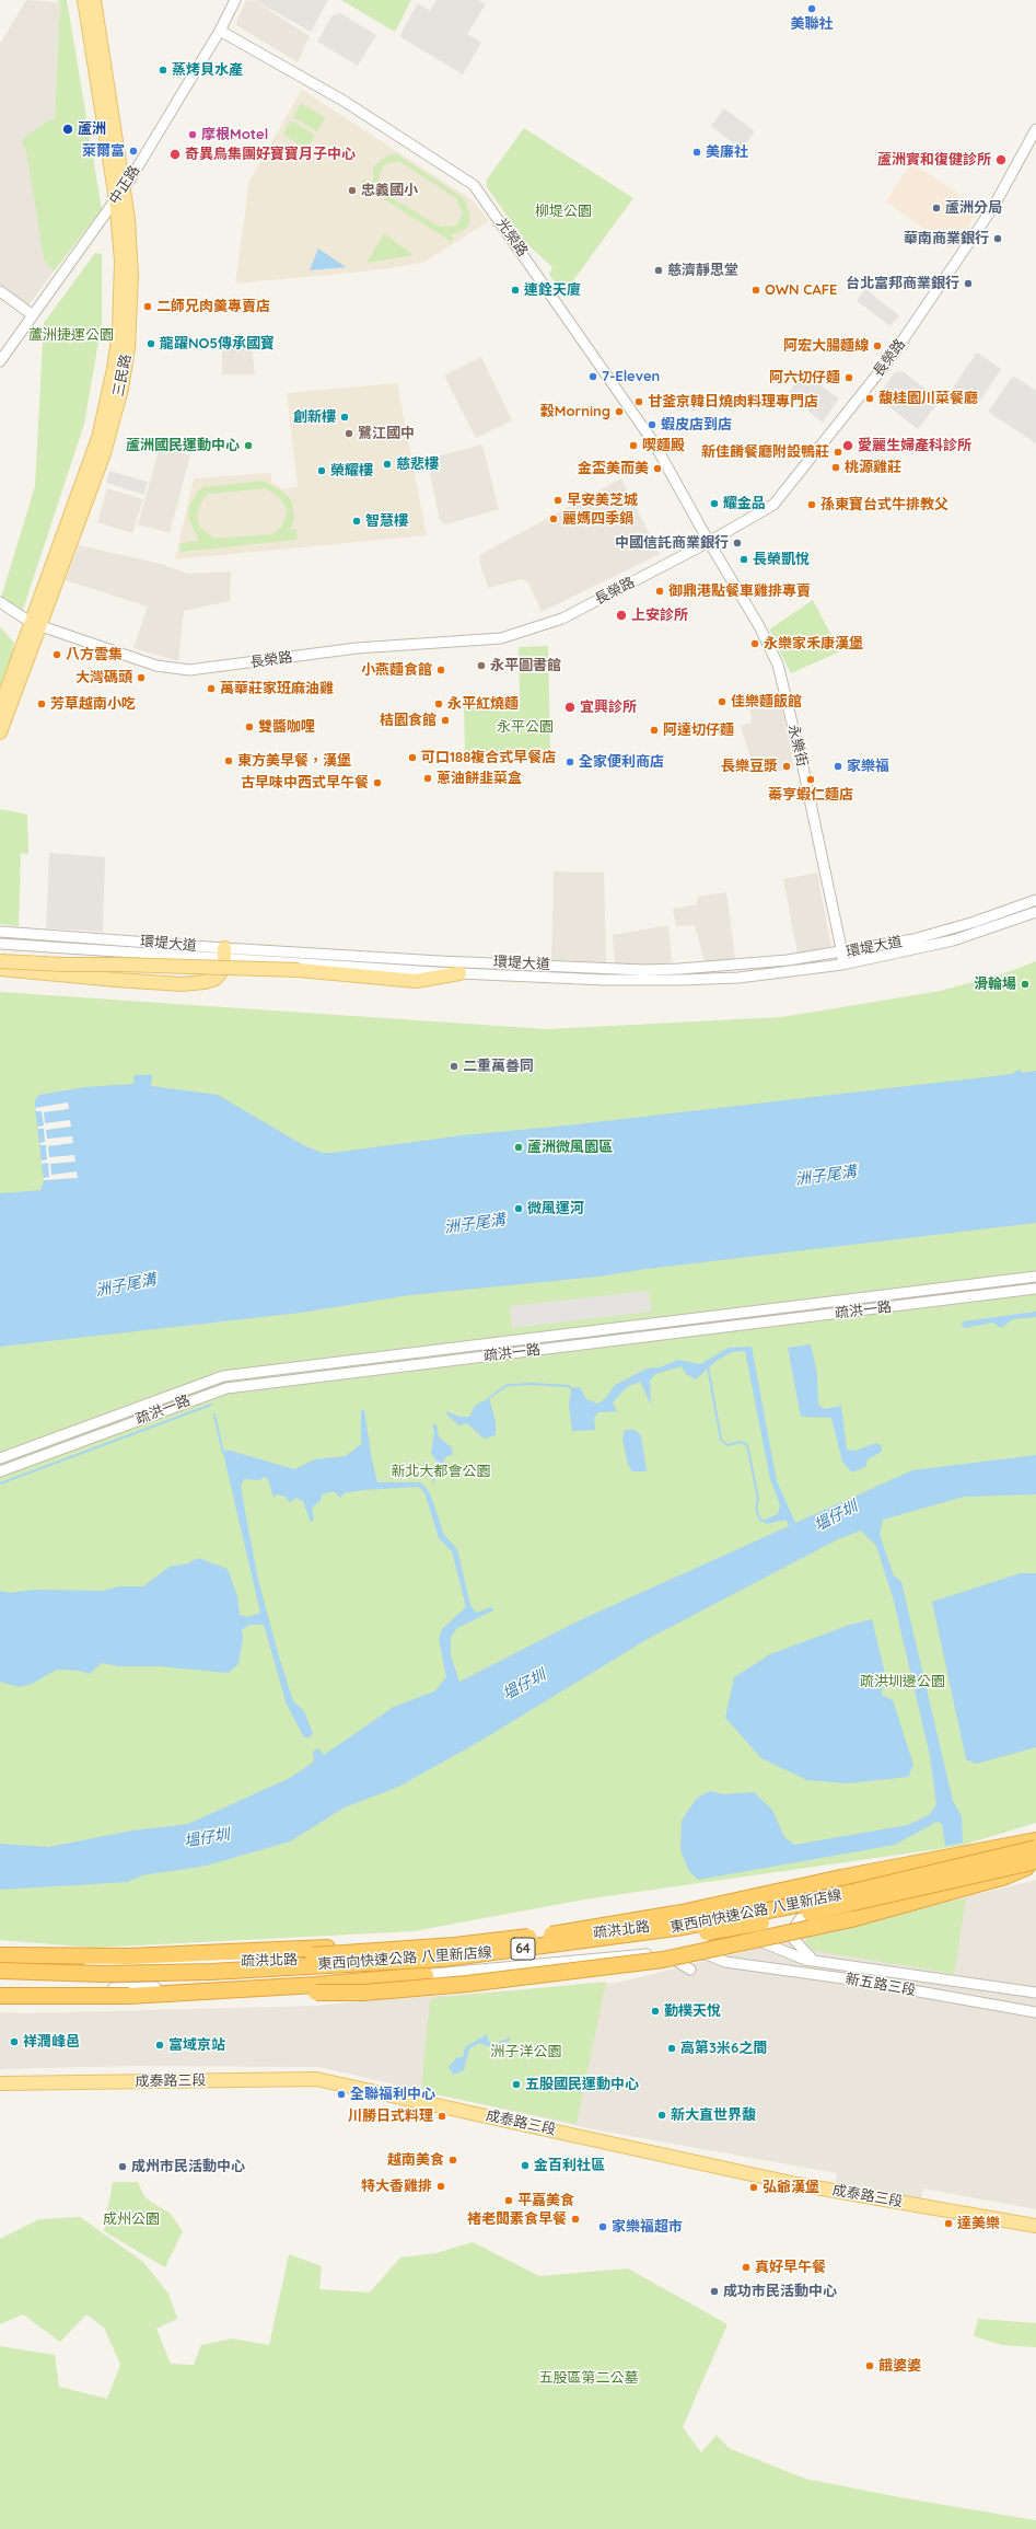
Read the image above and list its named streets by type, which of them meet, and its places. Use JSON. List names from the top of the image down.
{
  "streets": {
    "highway": ["東西向快速公路 八里新店線", "64"],
    "main road": ["三民路", "成泰路三段"],
    "street": [
      "中正路",
      "光榮路",
      "長榮路",
      "永樂街",
      "環堤大道",
      "疏洪一路",
      "疏洪北路",
      "新五路三段"
    ]
  },
  "crossings": [
    ["中正路", "光榮路"],
    ["中正路", "三民路"],
    ["光榮路", "長榮路"],
    ["光榮路", "永樂街"],
    ["長榮路", "三民路"],
    ["長榮路", "永樂街"],
    ["永樂街", "環堤大道"],
    ["疏洪北路", "新五路三段"]
  ],
  "water": ["洲子尾溝", "塭仔圳"],
  "parks": [
    "柳堤公園",
    "蘆洲捷運公園",
    "永平公園",
    "新北大都會公園",
    "疏洪圳邊公園",
    "洲子洋公園",
    "成州公園",
    "五股區第二公墓"
  ],
  "places": [
    "美聯社",
    "蒸烤貝水產",
    "蘆洲",
    "摩根Motel",
    "萊爾富",
    "美廉社",
    "奇異鳥集團好寶寶月子中心",
    "蘆洲實和復健診所",
    "忠義國小",
    "蘆洲分局",
    "華南商業銀行",
    "慈濟靜思堂",
    "台北富邦商業銀行",
    "連銓天廈",
    "OWN CAFE",
    "二師兄肉羹專賣店",
    "龍躍NO5傳承國寶",
    "阿宏大腸麵線",
    "7-Eleven",
    "阿六切仔麵",
    "馥桂園川菜餐廳",
    "甘釜京韓日燒肉料理專門店",
    "穀Morning",
    "創新樓",
    "蝦皮店到店",
    "鷺江國中",
    "蘆洲國民運動中心",
    "喫麵殿",
    "愛麗生婦產科診所",
    "新佳餚餐廳附設鴨莊",
    "慈悲樓",
    "桃源雞莊",
    "金盃美而美",
    "榮耀樓",
    "早安美芝城",
    "耀金品",
    "孫東寶台式牛排教父",
    "麗媽四季鍋",
    "智慧樓",
    "中國信託商業銀行",
    "長榮凱悅",
    "御鼎港點餐車雞排專賣",
    "上安診所",
    "永樂家禾康漢堡",
    "八方雲集",
    "永平圖書館",
    "小燕麵食館",
    "大灣碼頭",
    "萬華莊家班麻油雞",
    "佳樂麵飯館",
    "芳草越南小吃",
    "永平紅燒麵",
    "宜興診所",
    "桔園食館",
    "雙醬咖哩",
    "阿達切仔麵",
    "可口188複合式早餐店",
    "東方美早餐，漢堡",
    "全家便利商店",
    "長樂豆漿",
    "家樂福",
    "蔥油餅韭菜盒",
    "蓁亨蝦仁麵店",
    "古早味中西式早午餐",
    "滑輪場",
    "二重萬善同",
    "蘆洲微風園區",
    "微風運河",
    "勤樸天悅",
    "祥潤峰邑",
    "富域京站",
    "高第3米6之間",
    "五股國民運動中心",
    "全聯福利中心",
    "新大直世界馥",
    "川勝日式料理",
    "越南美食",
    "金百利社區",
    "成州市民活動中心",
    "特大香雞排",
    "弘爺漢堡",
    "平嘉美食",
    "褚老闆素食早餐",
    "達美樂",
    "家樂福超市",
    "真好早午餐",
    "成功市民活動中心",
    "餓婆婆"
  ]
}
